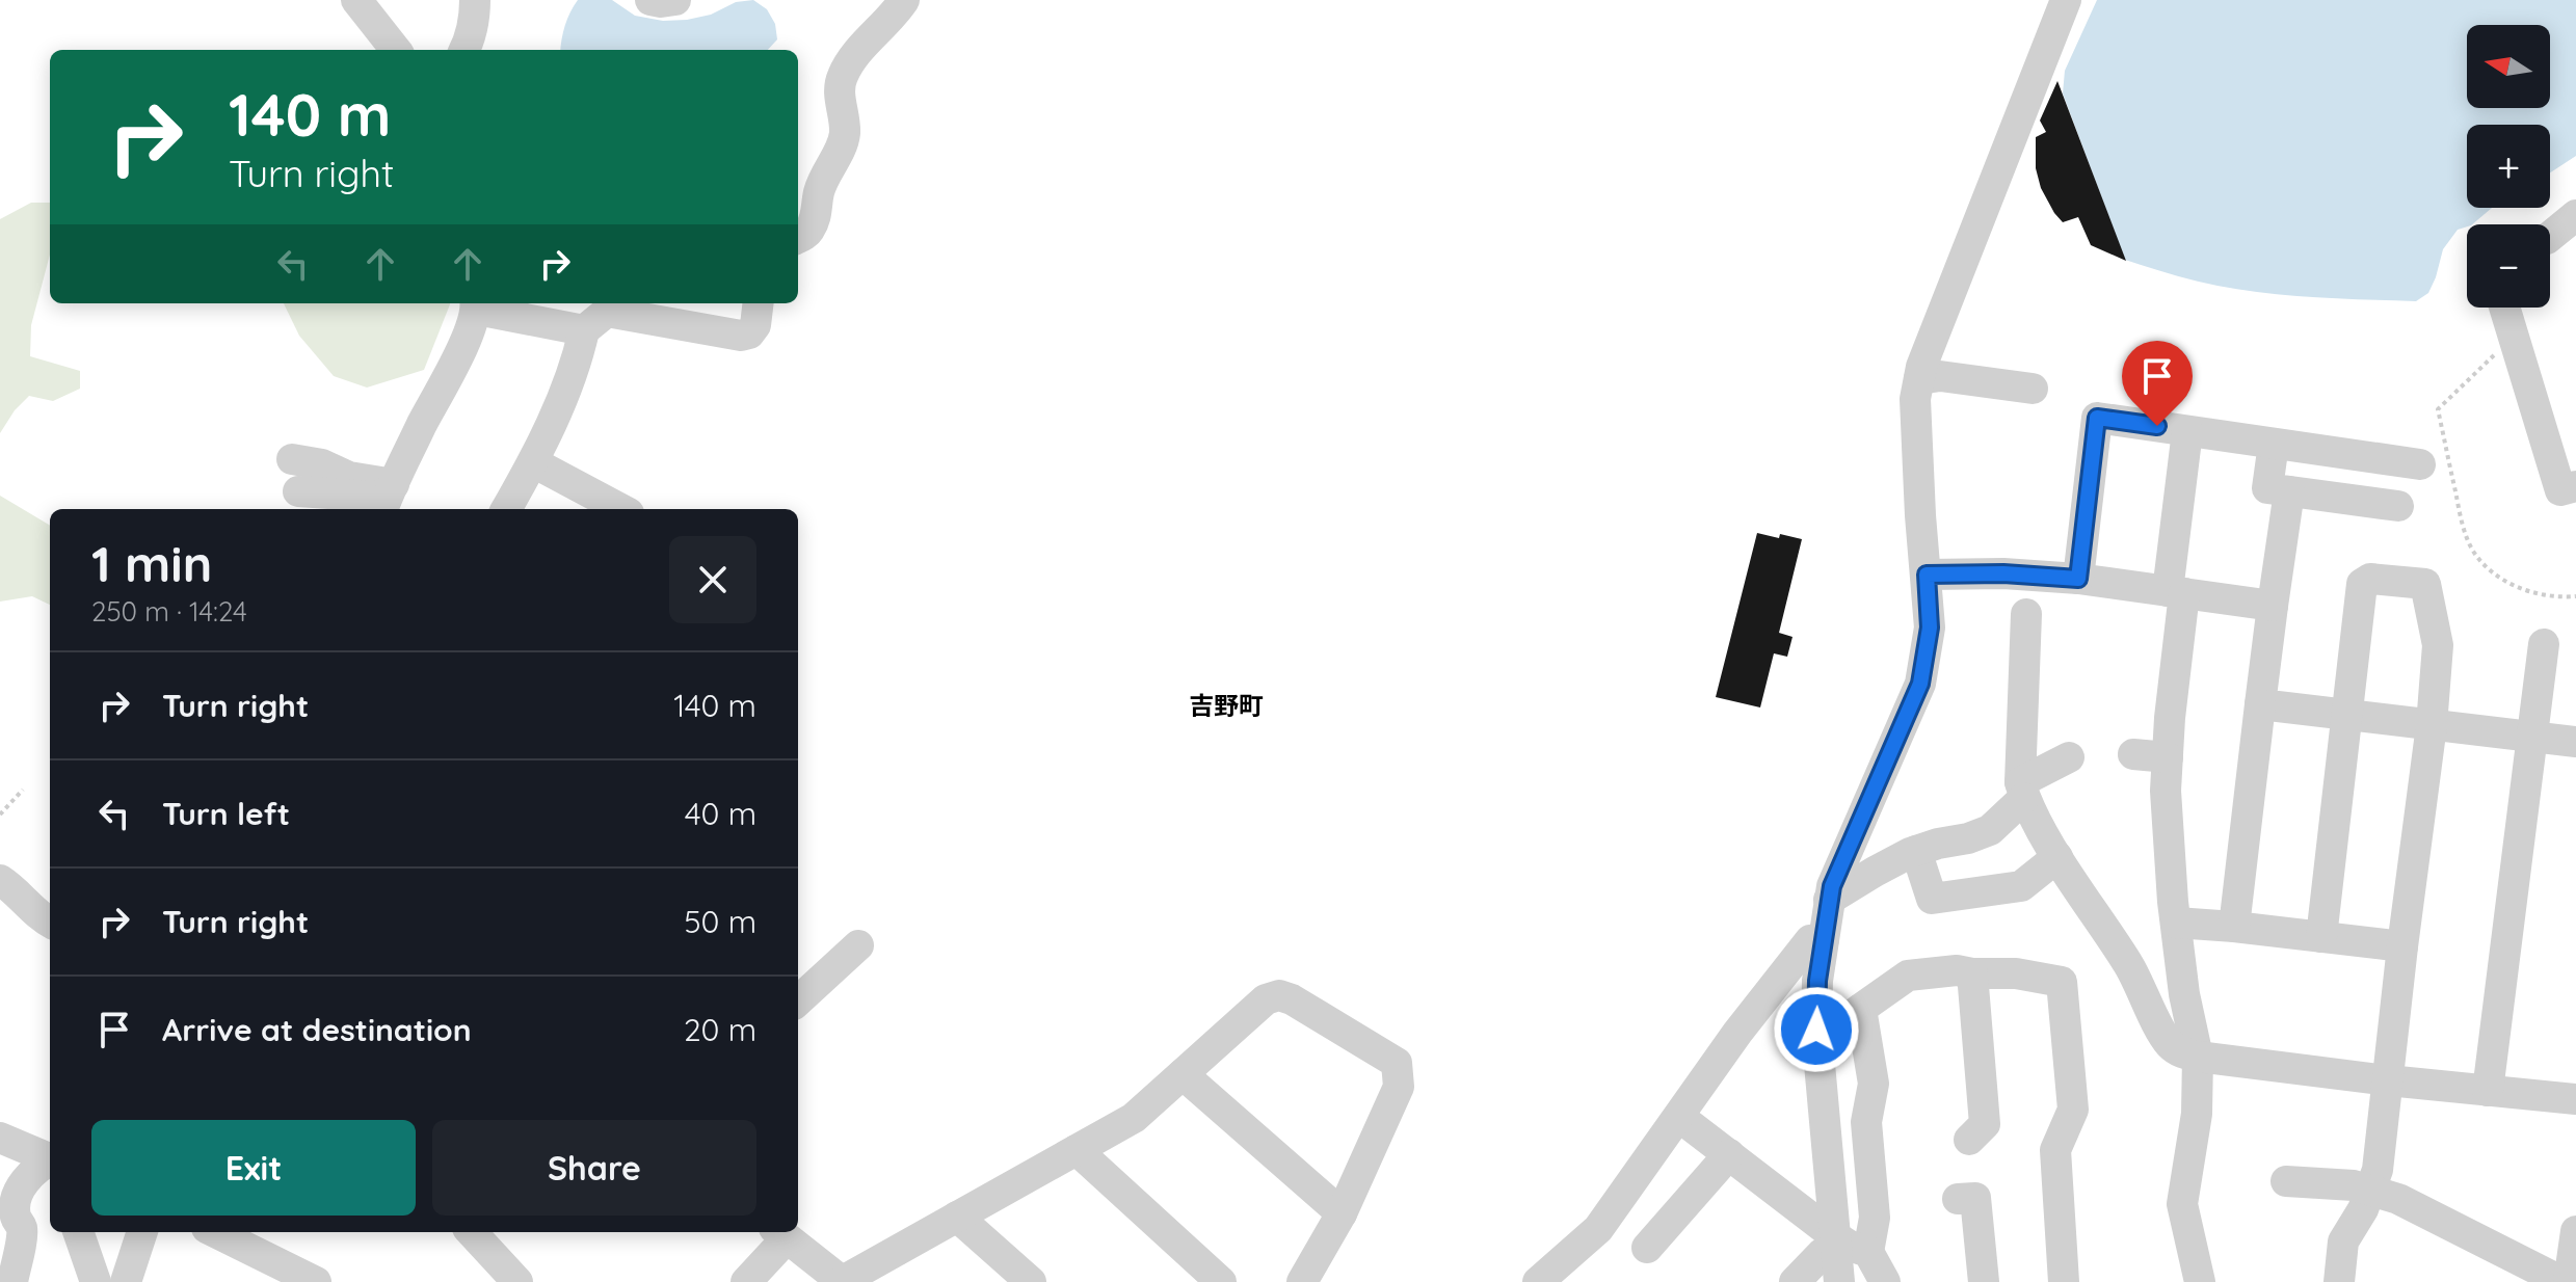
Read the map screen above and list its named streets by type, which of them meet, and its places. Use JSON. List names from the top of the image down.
{
  "districts": ["吉野町"],
  "north": "left",
  "page": {
    "map_buttons": ["+", "−"],
    "turn": ["140 m", "Turn right"],
    "heading": ["1 min", "250 m · 14:24"],
    "list": [
      {
        "name": "Turn right",
        "value": "140 m"
      },
      {
        "name": "Turn left",
        "value": "40 m"
      },
      {
        "name": "Turn right",
        "value": "50 m"
      },
      {
        "name": "Arrive at destination",
        "value": "20 m"
      }
    ],
    "buttons": ["Exit", "Share"]
  }
}
